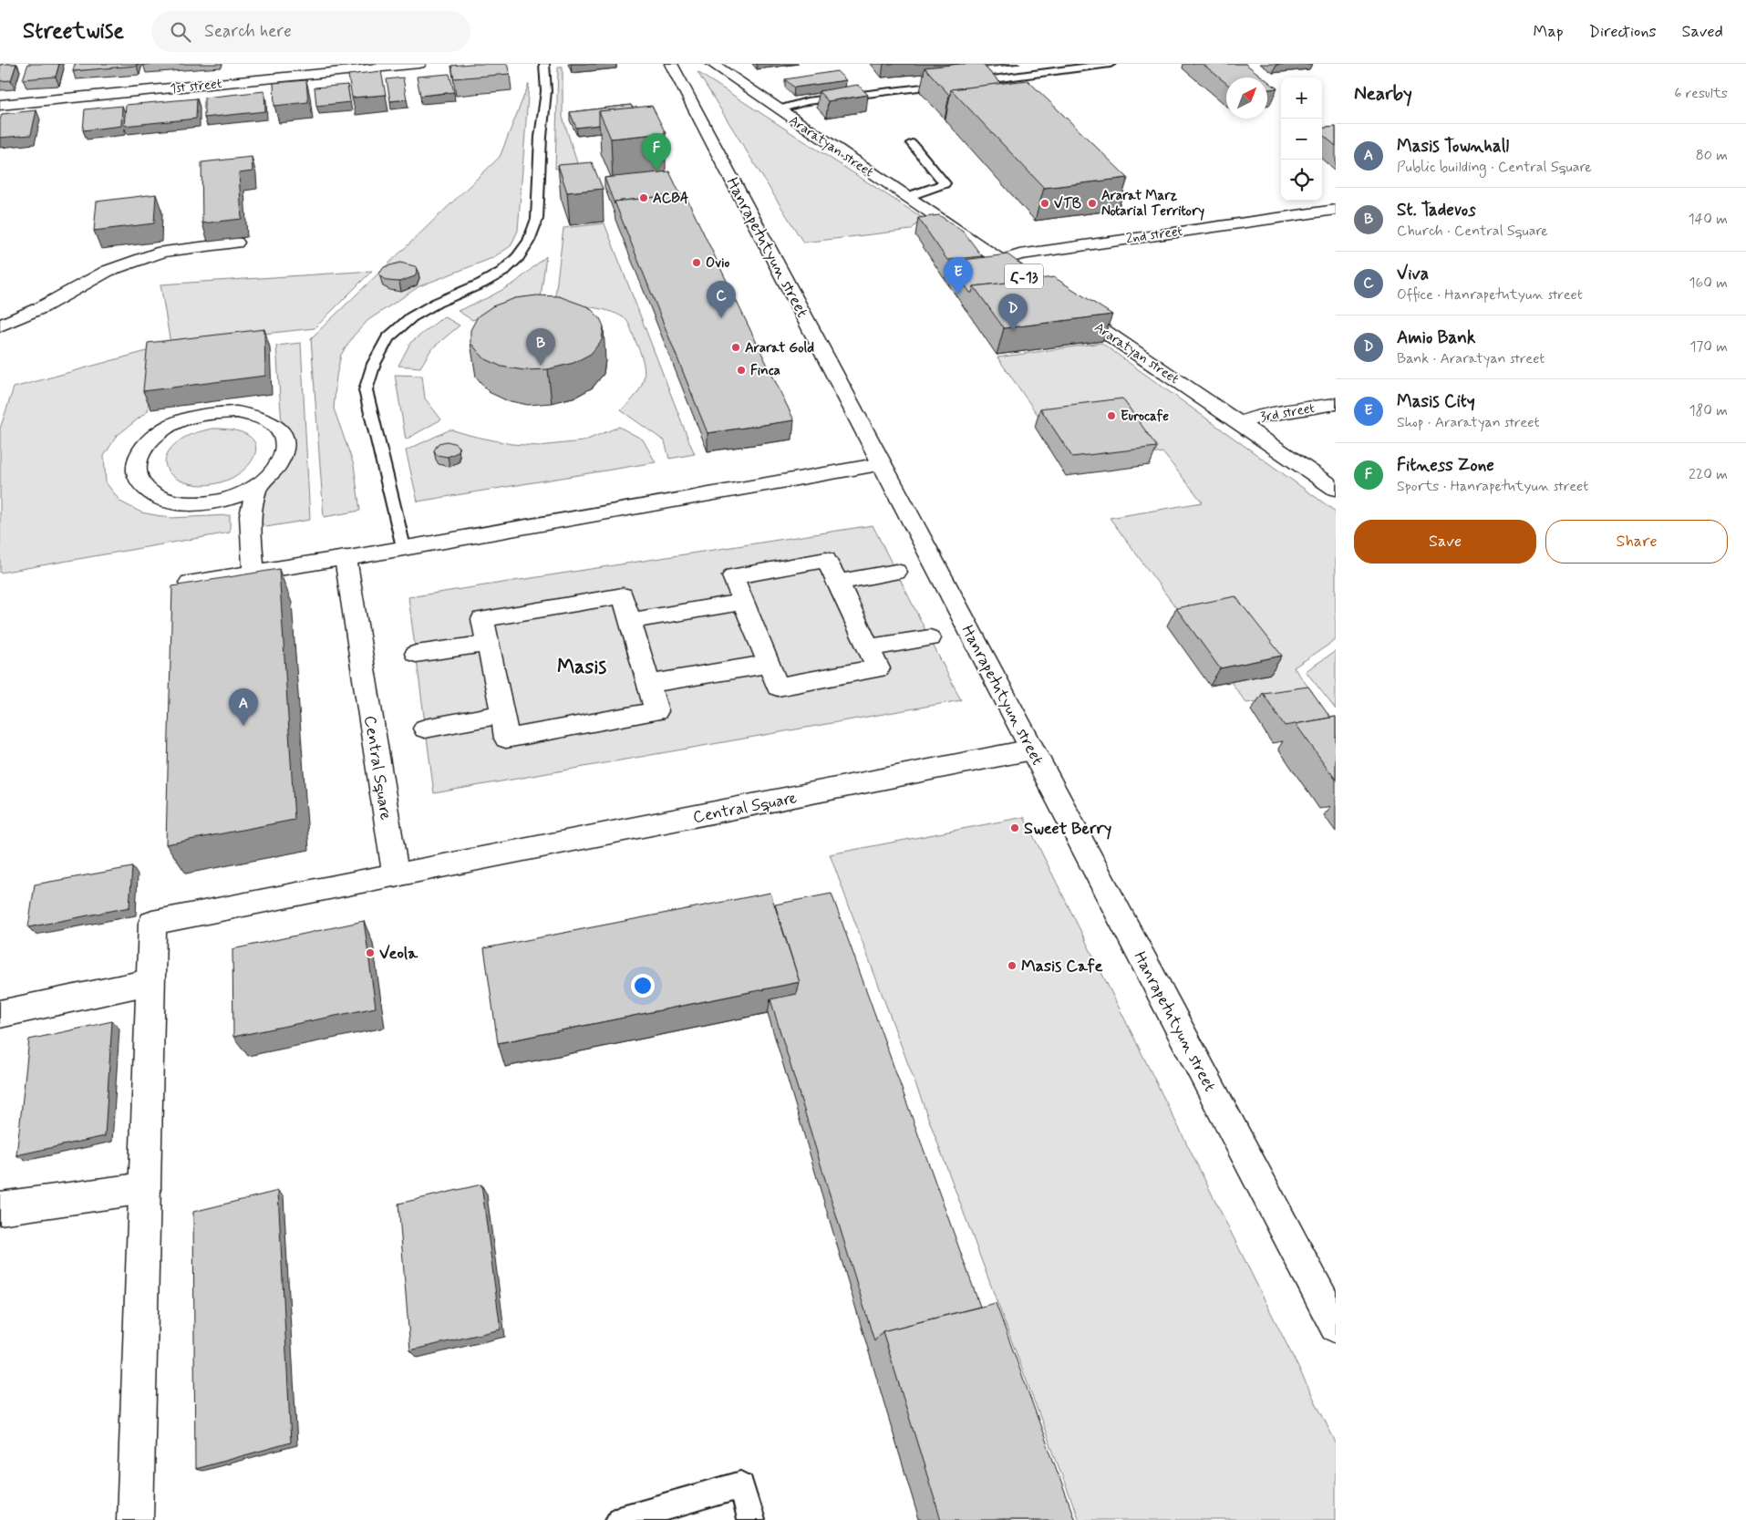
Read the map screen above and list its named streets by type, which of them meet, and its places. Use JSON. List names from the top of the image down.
{
  "streets": {
    "street": [
      "1st street",
      "Araratyan street",
      "2nd street",
      "Hanrapetutyun street",
      "Հ-13",
      "3rd street",
      "Central Square"
    ]
  },
  "crossings": [
    ["Araratyan street", "2nd street"],
    ["Araratyan street", "3rd street"],
    ["Hanrapetutyun street", "Central Square"]
  ],
  "districts": ["Masis"],
  "places": [
    "ACBA",
    "VTB",
    "Ararat Marz Notarial Territory",
    "Ovio",
    "Ararat Gold",
    "Finca",
    "Eurocafe",
    "Sweet Berry",
    "Veola",
    "Masis Cafe"
  ],
  "north": "top right",
  "page": {
    "header": "Streetwise",
    "search": "Search here",
    "nav": ["Map", "Directions", "Saved"],
    "heading": ["Nearby", "6 results"],
    "map_buttons": ["+", "−"],
    "list": [
      {
        "mark": "A",
        "name": "Masis Townhall",
        "note": "Public building · Central Square",
        "value": "80 m"
      },
      {
        "mark": "B",
        "name": "St. Tadevos",
        "note": "Church · Central Square",
        "value": "140 m"
      },
      {
        "mark": "C",
        "name": "Viva",
        "note": "Office · Hanrapetutyun street",
        "value": "160 m"
      },
      {
        "mark": "D",
        "name": "Amio Bank",
        "note": "Bank · Araratyan street",
        "value": "170 m"
      },
      {
        "mark": "E",
        "name": "Masis City",
        "note": "Shop · Araratyan street",
        "value": "180 m"
      },
      {
        "mark": "F",
        "name": "Fitness Zone",
        "note": "Sports · Hanrapetutyun street",
        "value": "220 m"
      }
    ],
    "pins": [
      "F",
      "E",
      "C",
      "D",
      "B",
      "A"
    ],
    "buttons": ["Save", "Share"]
  }
}
